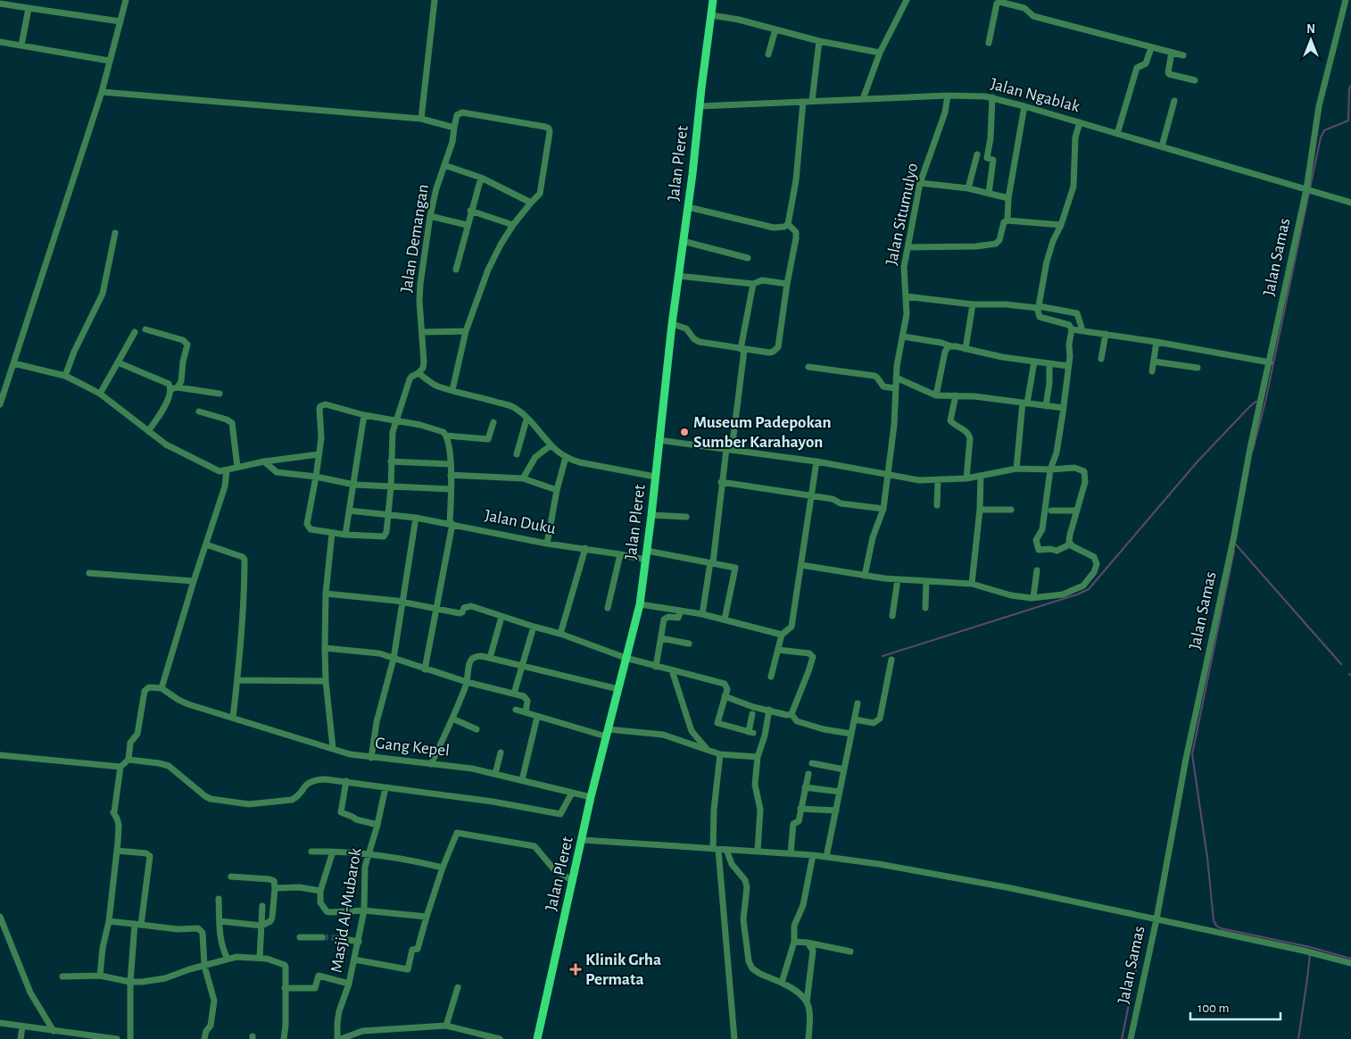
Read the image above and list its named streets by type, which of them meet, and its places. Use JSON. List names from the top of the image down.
{
  "streets": {
    "main road": ["Jalan Pleret"],
    "street": [
      "Jalan Ngablak",
      "Jalan Situmulyo",
      "Jalan Demangan",
      "Jalan Samas",
      "Jalan Duku",
      "Gang Kepel",
      "Masjid Al-Mubarok"
    ]
  },
  "crossings": [
    ["Jalan Ngablak", "Jalan Pleret"],
    ["Jalan Ngablak", "Jalan Situmulyo"],
    ["Jalan Ngablak", "Jalan Samas"],
    ["Jalan Pleret", "Jalan Duku"],
    ["Jalan Pleret", "Gang Kepel"]
  ],
  "places": {
    "other": ["Museum Padepokan Sumber Karahayon"],
    "health": ["Klinik Grha Permata"]
  },
  "scale_bar": "100 m",
  "north": "top"
}
